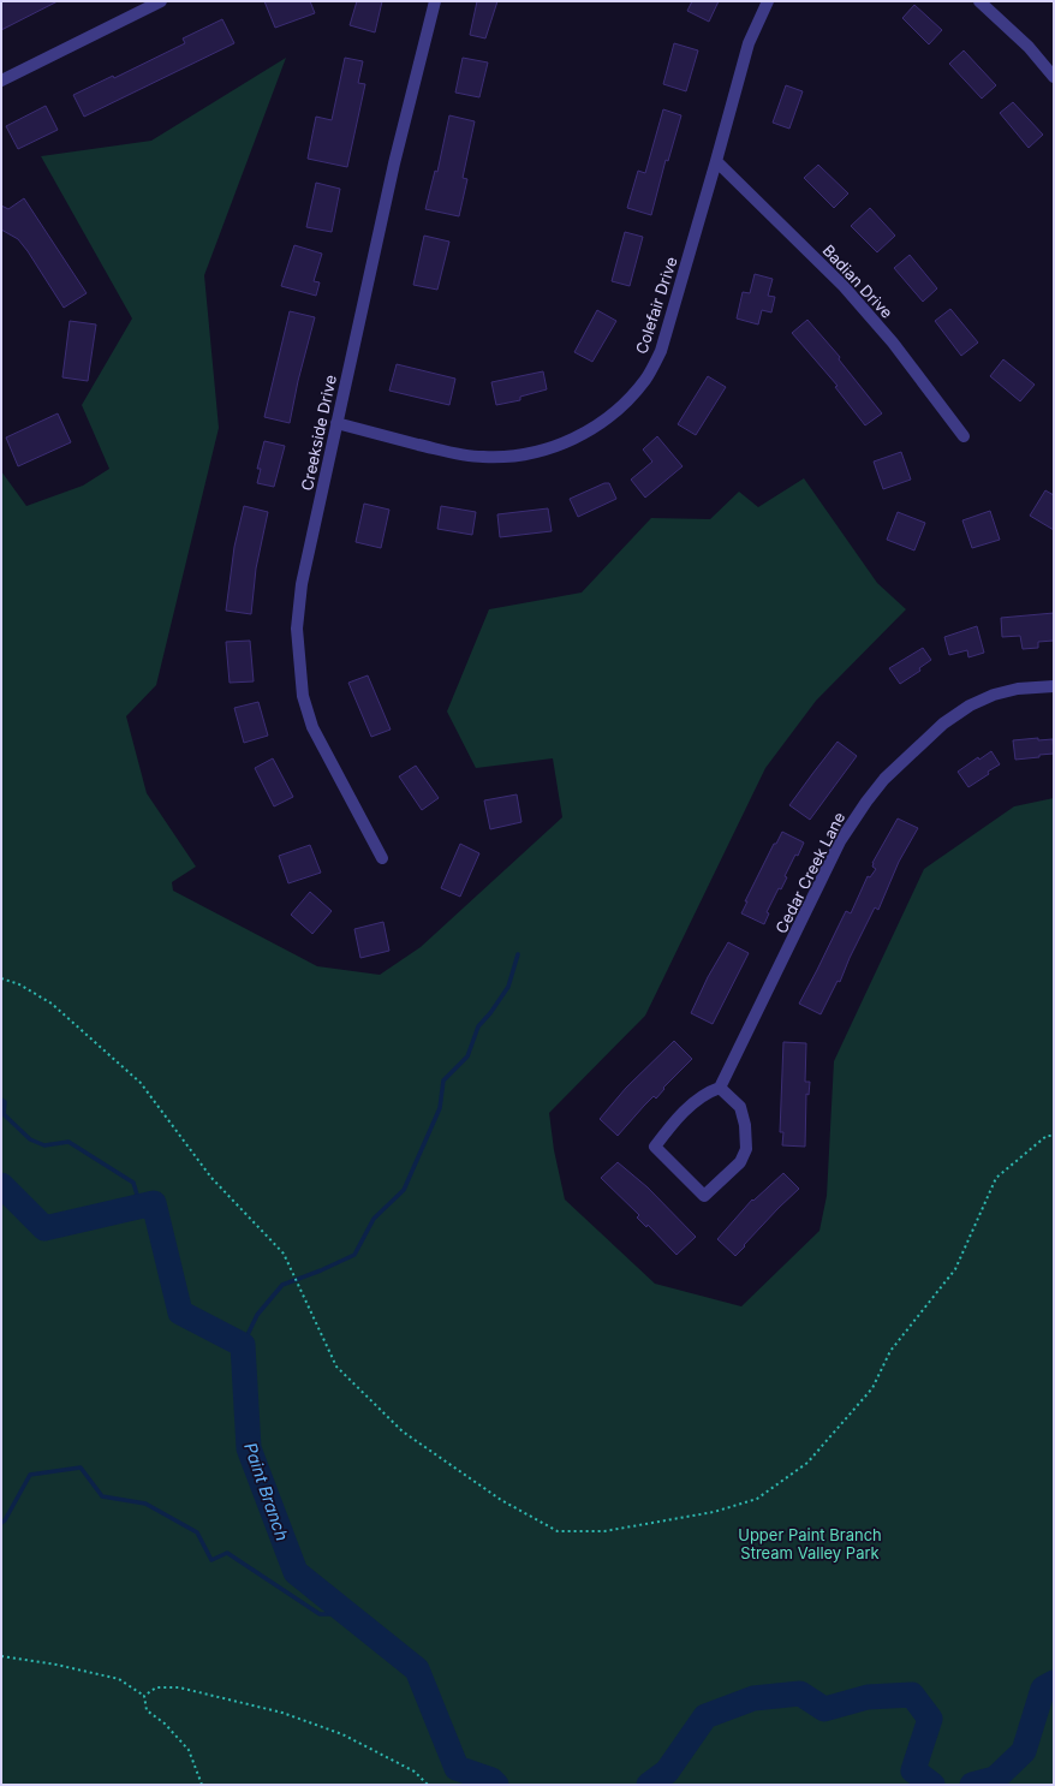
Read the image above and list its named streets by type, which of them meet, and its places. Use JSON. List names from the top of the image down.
{
  "streets": {
    "street": [
      "Badian Drive",
      "Colefair Drive",
      "Creekside Drive",
      "Cedar Creek Lane"
    ]
  },
  "crossings": [
    ["Badian Drive", "Colefair Drive"],
    ["Colefair Drive", "Creekside Drive"]
  ],
  "water": ["Paint Branch"],
  "parks": ["Upper Paint Branch Stream Valley Park"]
}
